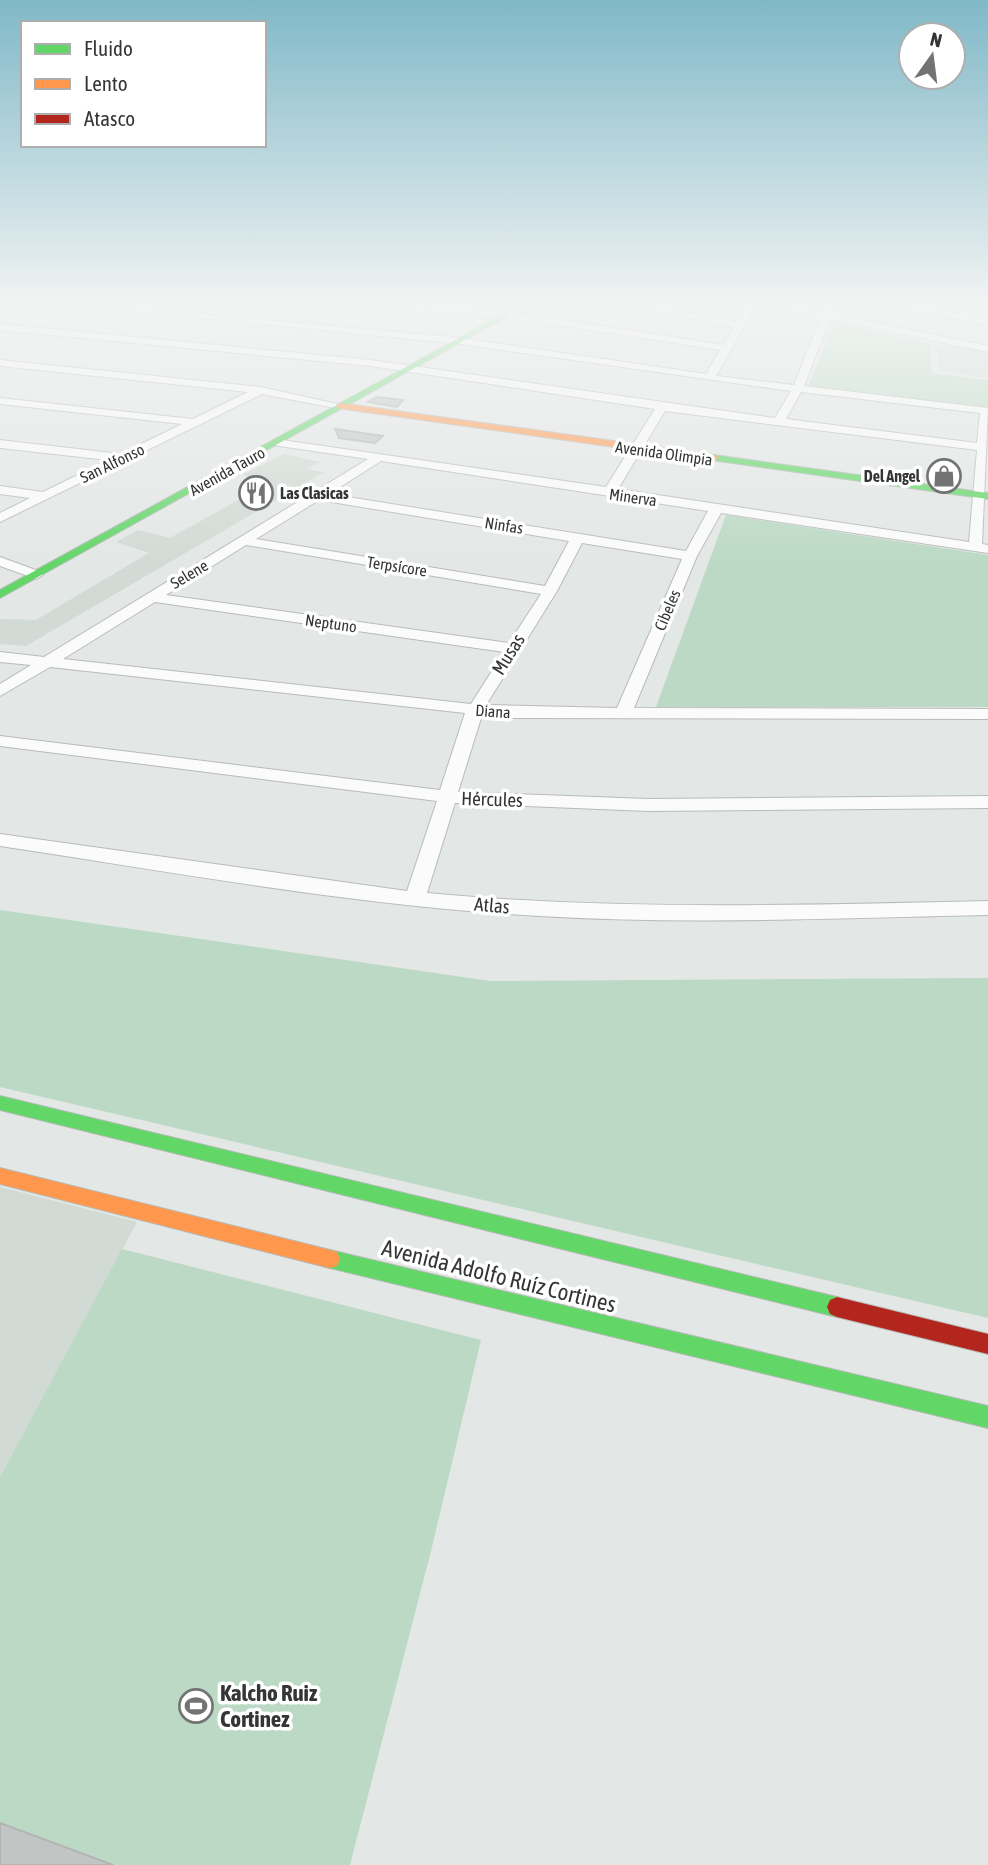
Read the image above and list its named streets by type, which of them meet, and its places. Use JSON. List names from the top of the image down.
{
  "streets": {
    "street": [
      "Avenida Olimpia",
      "San Alfonso",
      "Avenida Tauro",
      "Minerva",
      "Ninfas",
      "Terpsícore",
      "Selene",
      "Cibeles",
      "Neptuno",
      "Musas",
      "Diana",
      "Hércules",
      "Atlas",
      "Avenida Adolfo Ruíz Cortines"
    ]
  },
  "crossings": [
    ["Avenida Olimpia", "Avenida Tauro"],
    ["Avenida Tauro", "Minerva"],
    ["Minerva", "Selene"],
    ["Minerva", "Cibeles"],
    ["Ninfas", "Selene"],
    ["Ninfas", "Cibeles"],
    ["Ninfas", "Musas"],
    ["Terpsícore", "Selene"],
    ["Terpsícore", "Musas"],
    ["Selene", "Neptuno"],
    ["Selene", "Diana"],
    ["Cibeles", "Diana"],
    ["Neptuno", "Musas"],
    ["Musas", "Diana"],
    ["Musas", "Hércules"],
    ["Musas", "Atlas"]
  ],
  "places": {
    "shop": ["Del Angel"],
    "restaurant": ["Las Clasicas"],
    "sports": ["Kalcho Ruiz Cortinez"]
  },
  "legend": ["Fluido", "Lento", "Atasco"],
  "north": "top"
}
